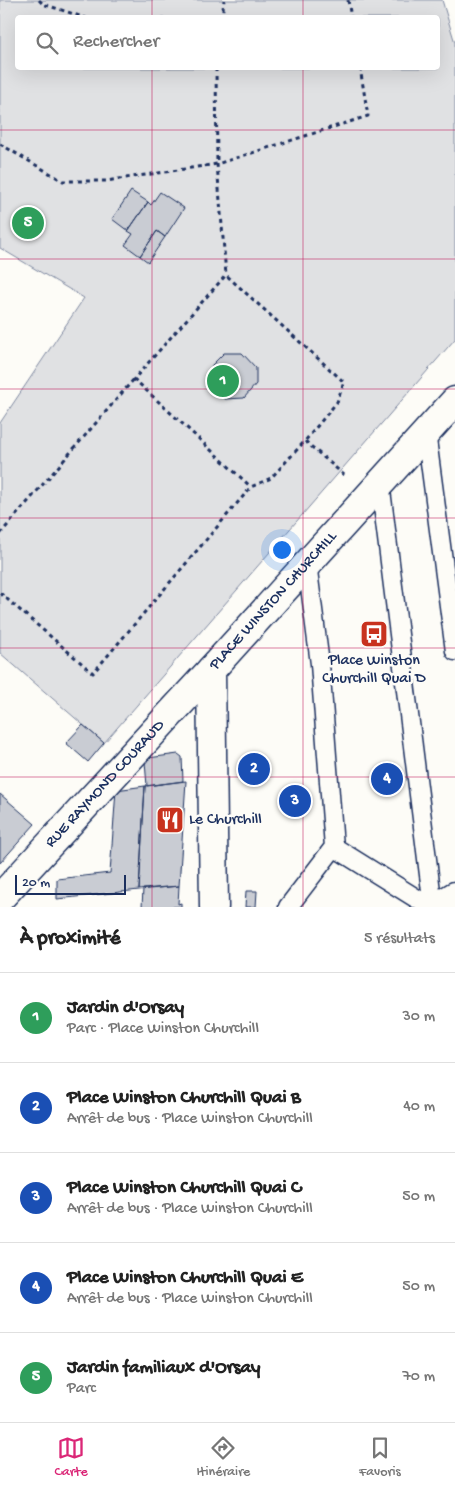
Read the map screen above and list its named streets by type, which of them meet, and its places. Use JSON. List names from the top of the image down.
{
  "streets": {
    "main road": ["PLACE WINSTON CHURCHILL", "RUE RAYMOND COURAUD"]
  },
  "crossings": [
    ["PLACE WINSTON CHURCHILL", "RUE RAYMOND COURAUD"]
  ],
  "places": {
    "bus stop": ["Place Winston Churchill Quai D"],
    "restaurant": ["Le Churchill"]
  },
  "scale_bar": "20 m",
  "page": {
    "search": "Rechercher",
    "pins": [
      "5",
      "1",
      "2",
      "4",
      "3"
    ],
    "scale": "20 m",
    "heading": ["À proximité", "5 résultats"],
    "list": [
      {
        "mark": "1",
        "name": "Jardin d'Orsay",
        "note": "Parc · Place Winston Churchill",
        "value": "30 m"
      },
      {
        "mark": "2",
        "name": "Place Winston Churchill Quai B",
        "note": "Arrêt de bus · Place Winston Churchill",
        "value": "40 m"
      },
      {
        "mark": "3",
        "name": "Place Winston Churchill Quai C",
        "note": "Arrêt de bus · Place Winston Churchill",
        "value": "50 m"
      },
      {
        "mark": "4",
        "name": "Place Winston Churchill Quai E",
        "note": "Arrêt de bus · Place Winston Churchill",
        "value": "50 m"
      },
      {
        "mark": "5",
        "name": "Jardin familiaux d'Orsay",
        "note": "Parc",
        "value": "70 m"
      }
    ],
    "nav": ["Carte", "Itinéraire", "Favoris"]
  }
}
